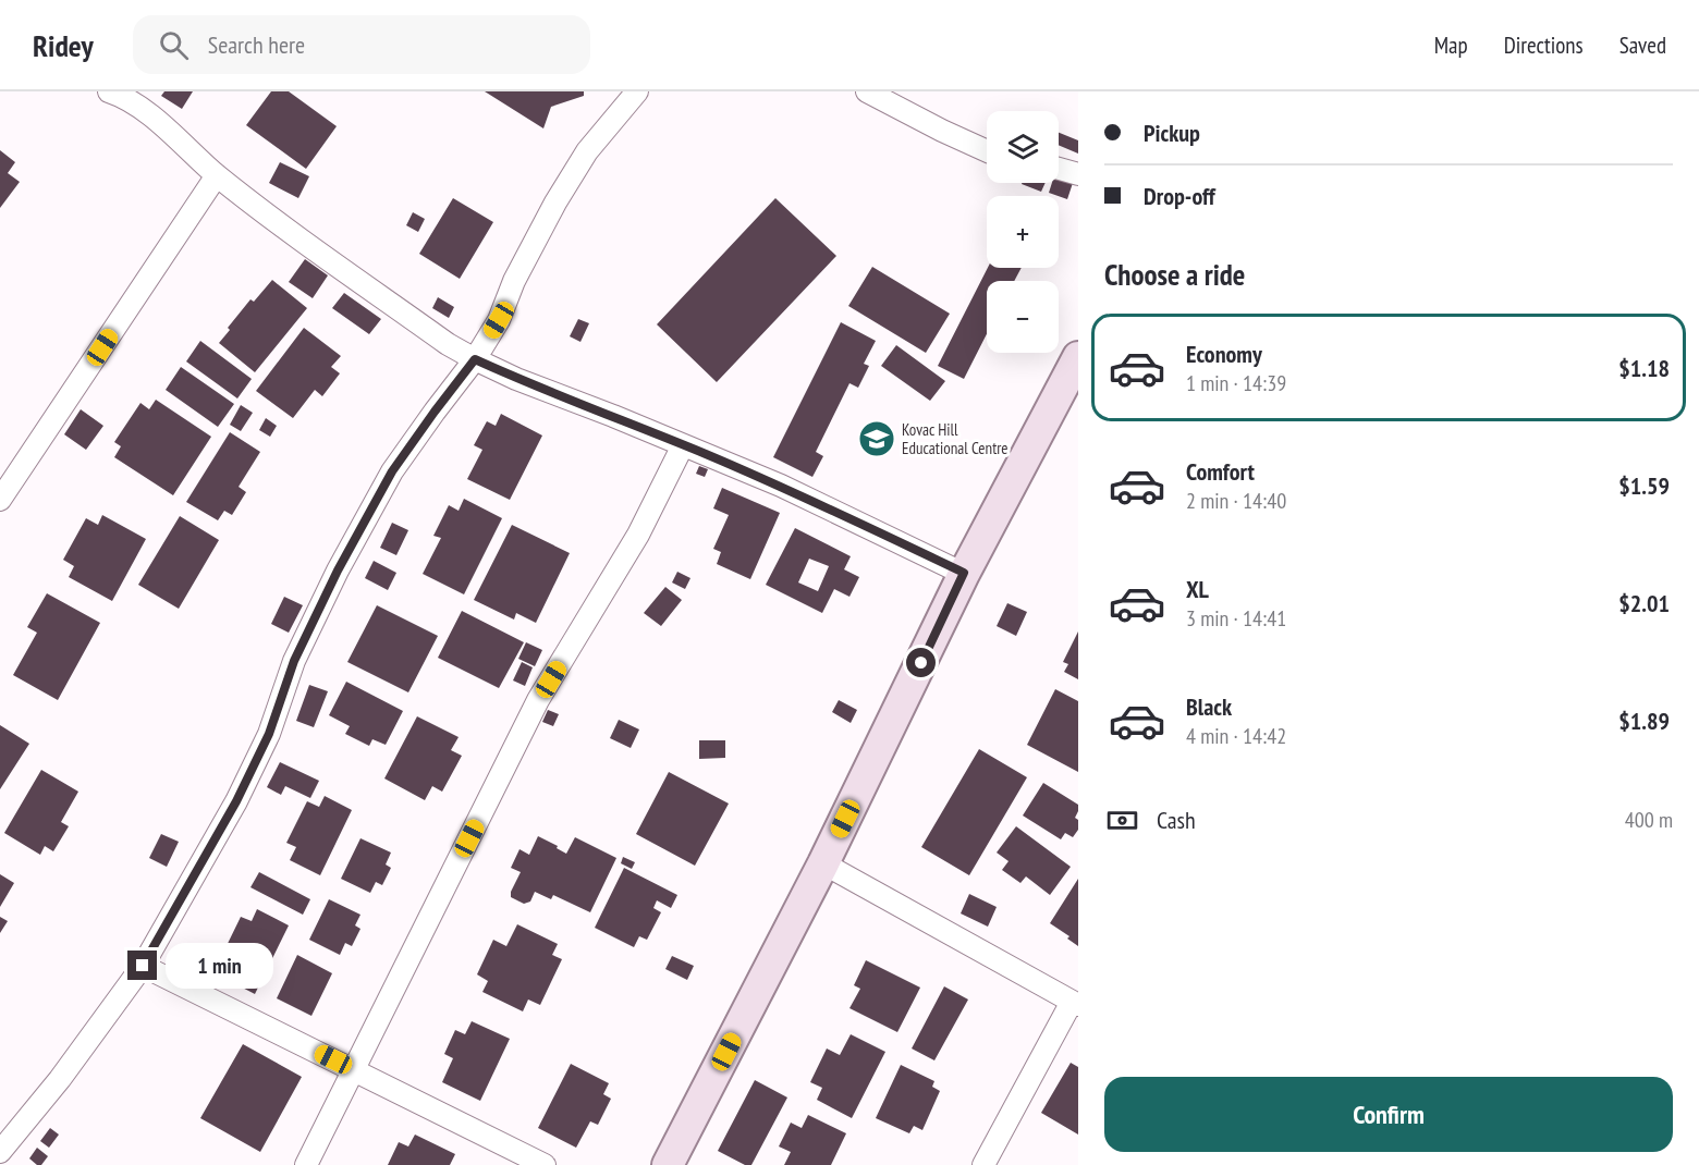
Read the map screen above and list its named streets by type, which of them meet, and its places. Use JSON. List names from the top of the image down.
{
  "places": {
    "school or university": ["Kovac Hill Educational Centre"]
  },
  "page": {
    "header": "Ridey",
    "search": "Search here",
    "nav": ["Map", "Directions", "Saved"],
    "banner": ["Pickup", "Drop-off"],
    "map_buttons": ["+", "−"],
    "heading": "Choose a ride",
    "list": [
      {
        "name": "Economy",
        "note": "1 min · 14:39",
        "value": "$1.18"
      },
      {
        "name": "Comfort",
        "note": "2 min · 14:40",
        "value": "$1.59"
      },
      {
        "name": "XL",
        "note": "3 min · 14:41",
        "value": "$2.01"
      },
      {
        "name": "Black",
        "note": "4 min · 14:42",
        "value": "$1.89"
      }
    ],
    "pay": ["Cash", "400 m"],
    "bubble": "1 min",
    "buttons": "Confirm"
  }
}
